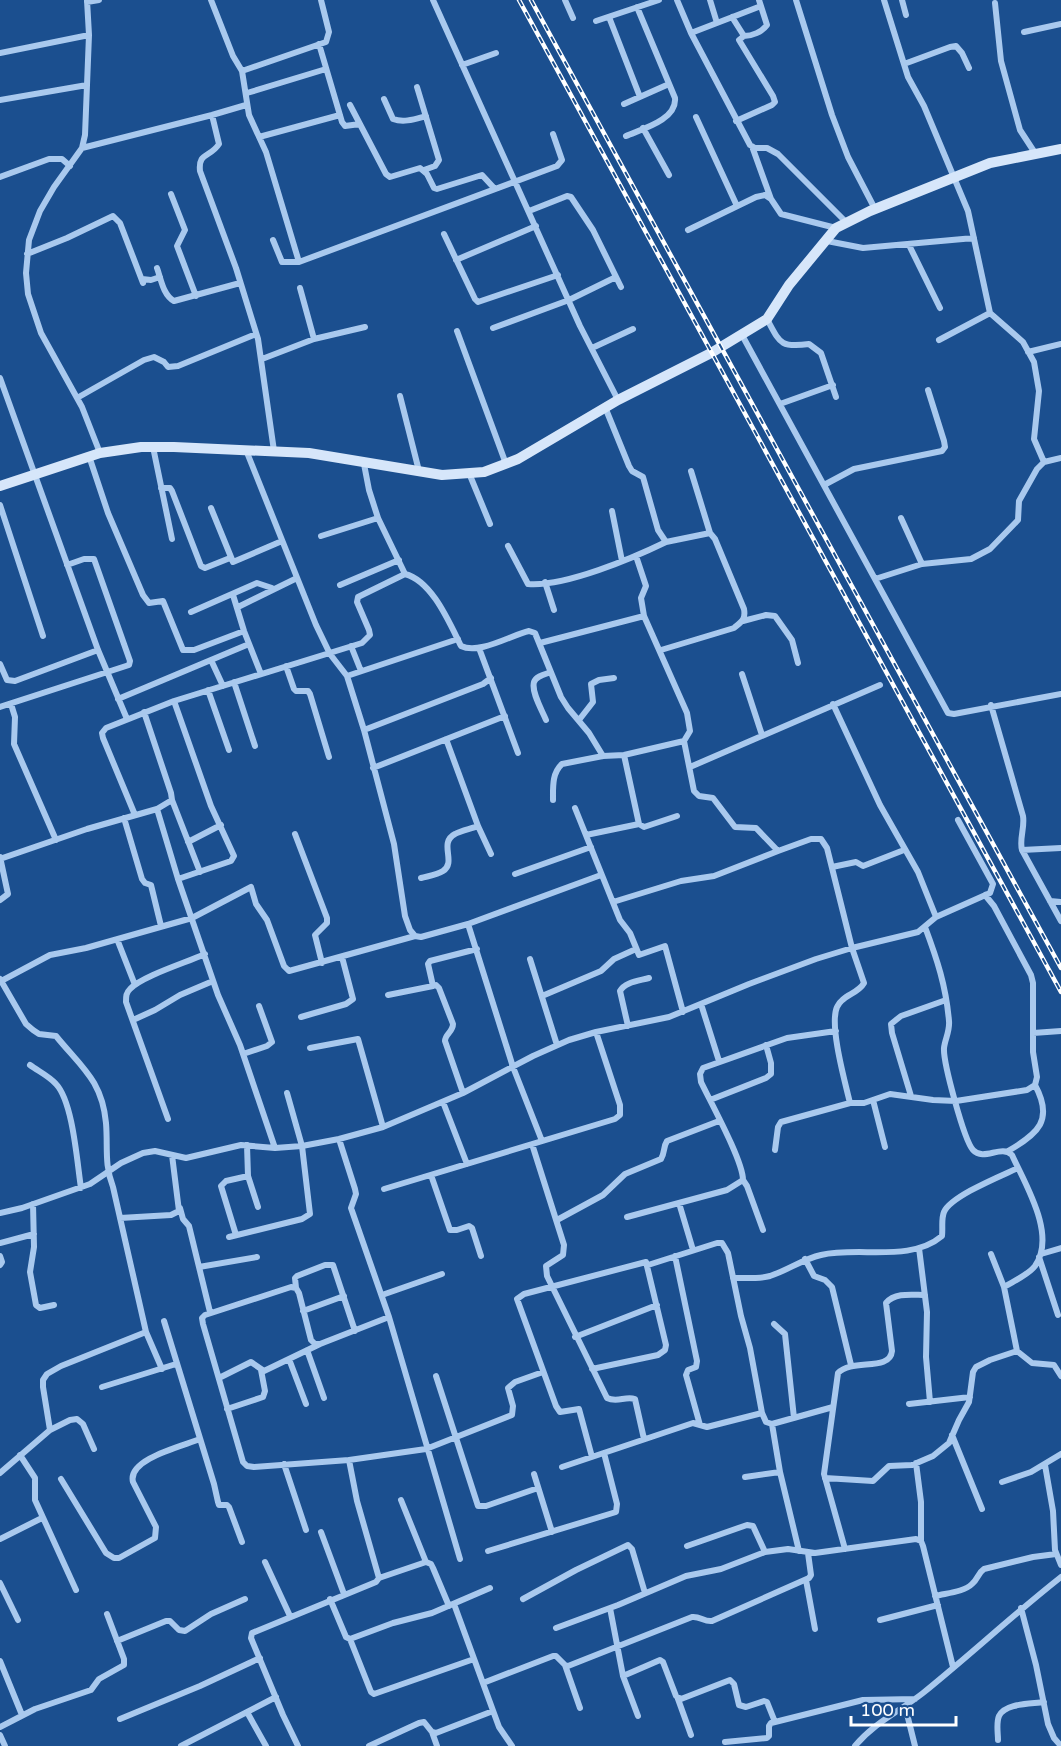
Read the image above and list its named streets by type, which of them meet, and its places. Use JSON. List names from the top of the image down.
{
  "scale_bar": "100 m"
}
